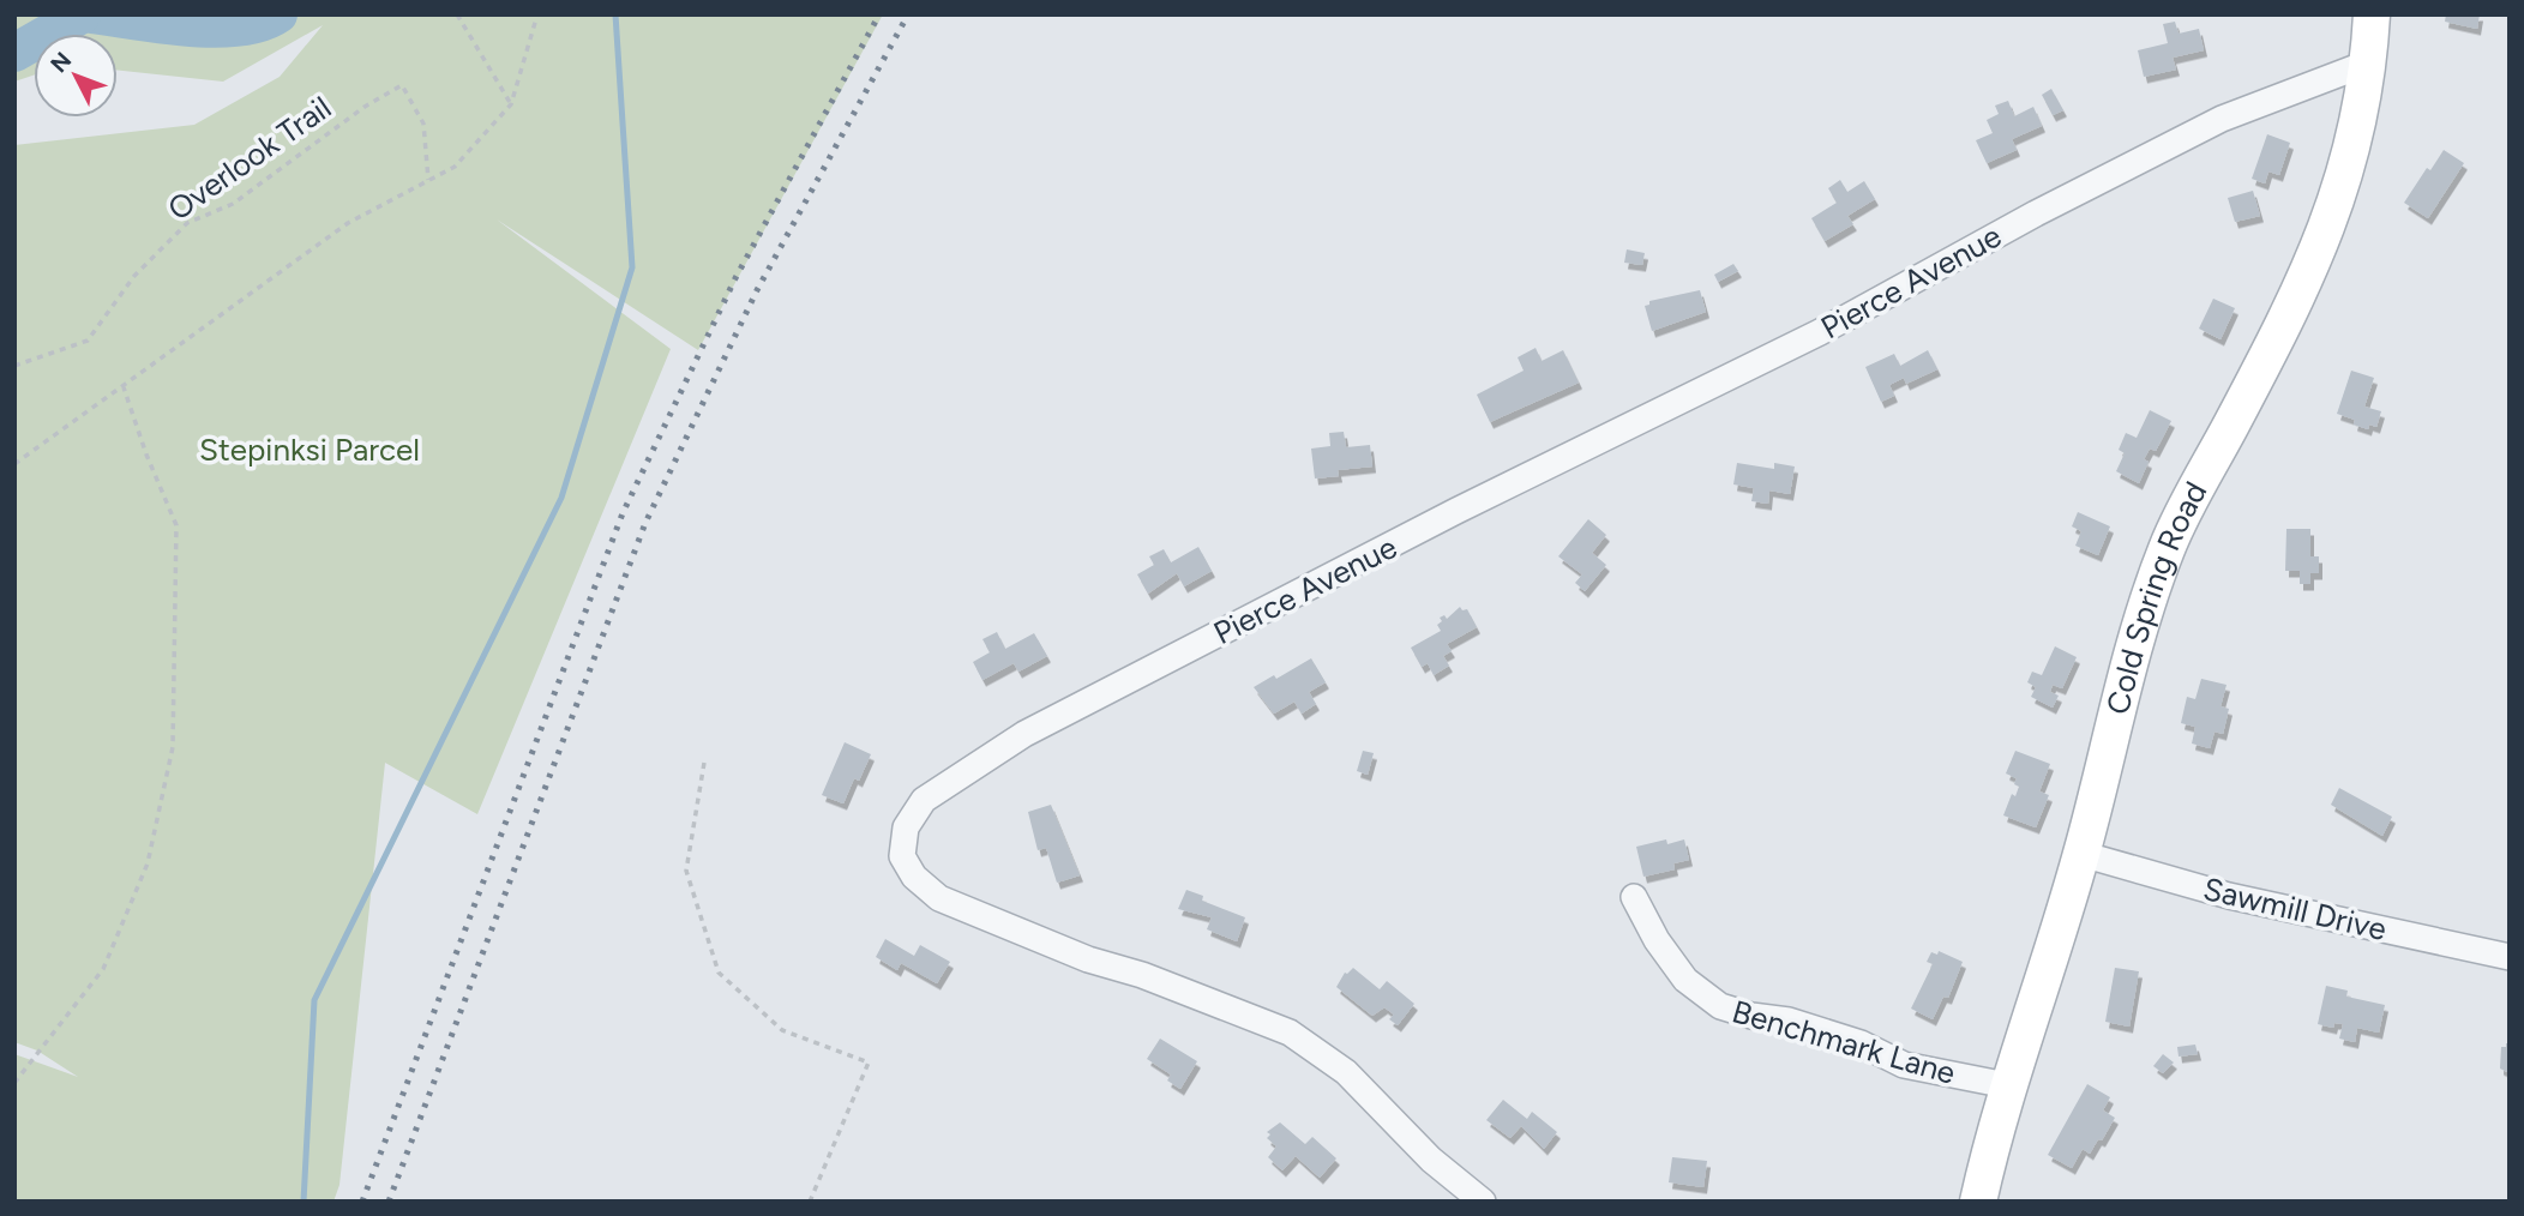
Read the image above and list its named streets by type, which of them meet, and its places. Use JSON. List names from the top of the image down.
{
  "streets": {
    "street": [
      "Pierce Avenue",
      "Cold Spring Road",
      "Sawmill Drive",
      "Benchmark Lane"
    ],
    "path": ["Overlook Trail"]
  },
  "crossings": [
    ["Pierce Avenue", "Cold Spring Road"],
    ["Cold Spring Road", "Sawmill Drive"],
    ["Cold Spring Road", "Benchmark Lane"]
  ],
  "parks": ["Stepinksi Parcel"],
  "north": "top left"
}
